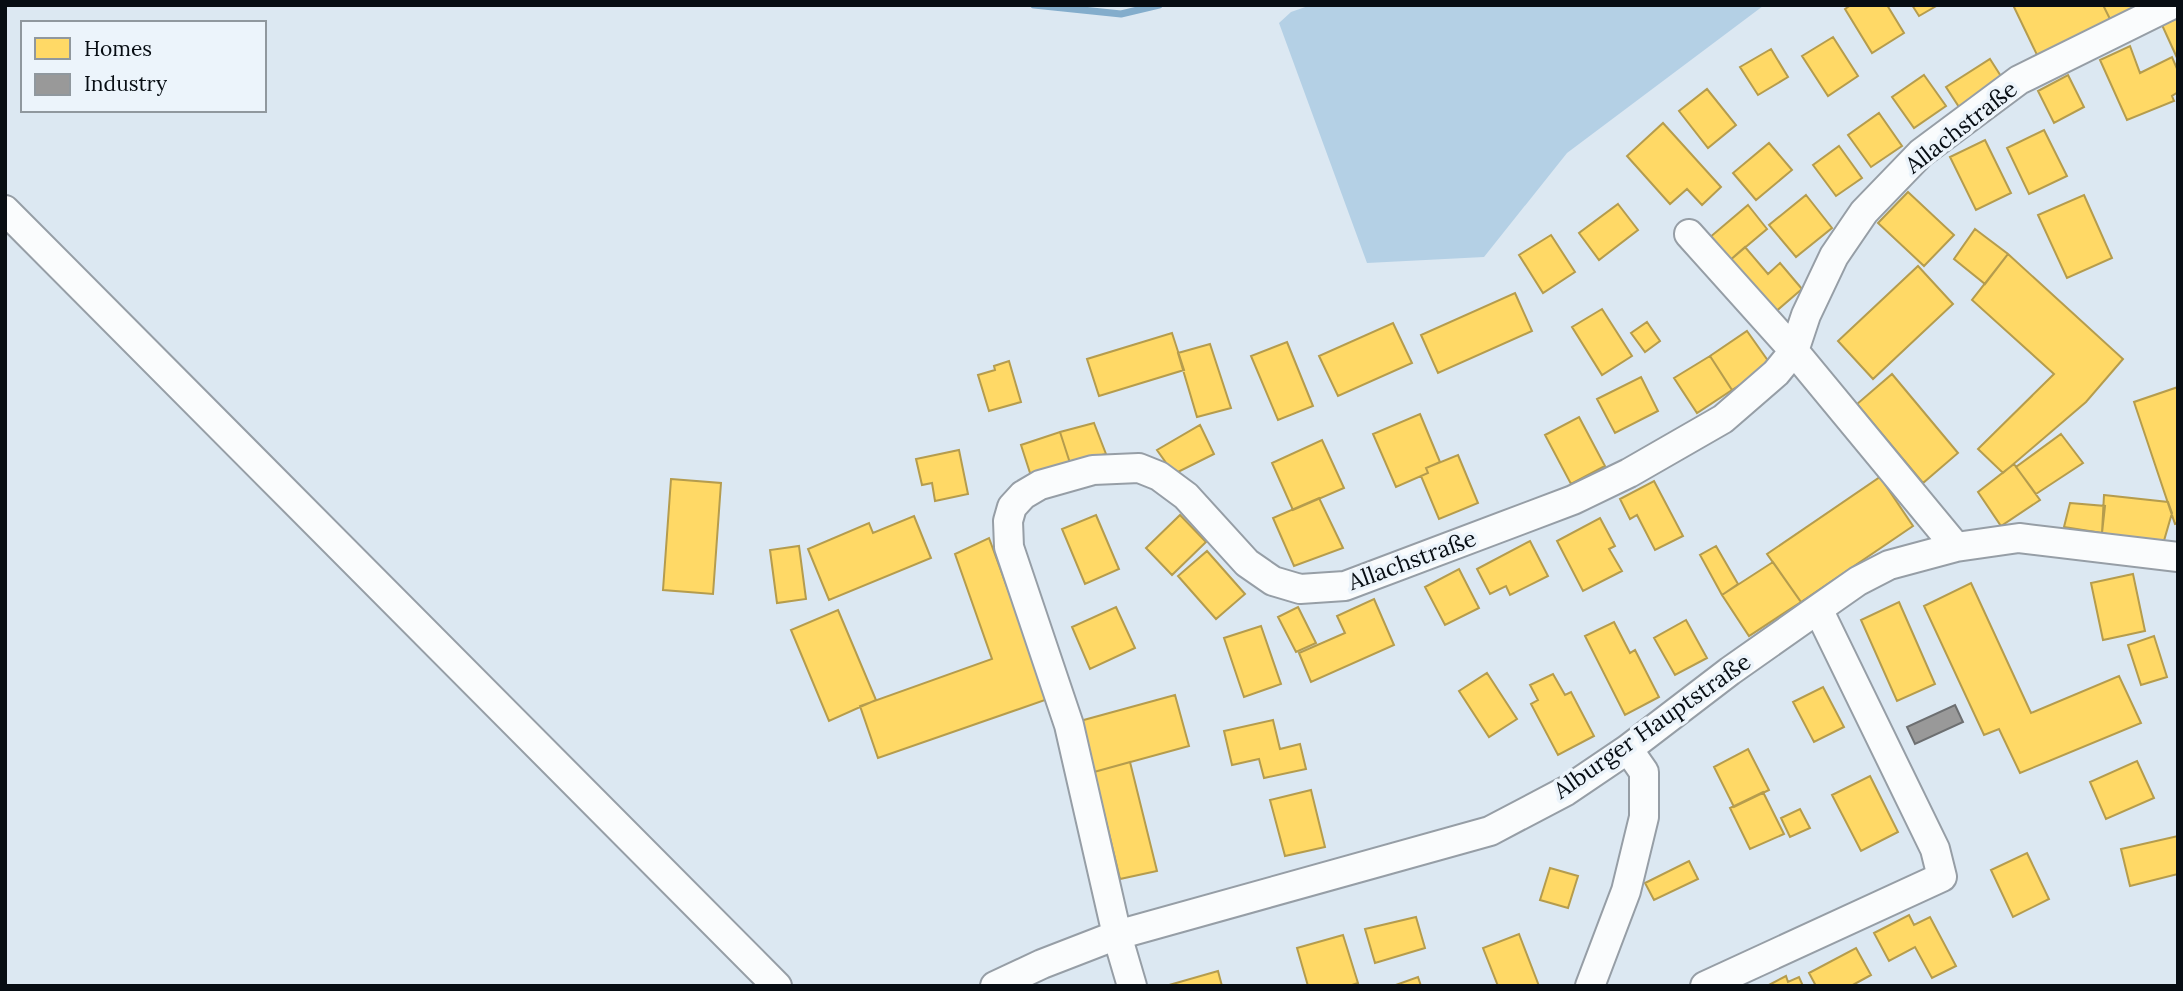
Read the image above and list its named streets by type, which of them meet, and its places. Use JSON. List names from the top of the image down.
{
  "streets": {
    "street": ["Allachstraße", "Alburger Hauptstraße"]
  },
  "crossings": [
    ["Allachstraße", "Alburger Hauptstraße"]
  ],
  "legend": ["Homes", "Industry"]
}
